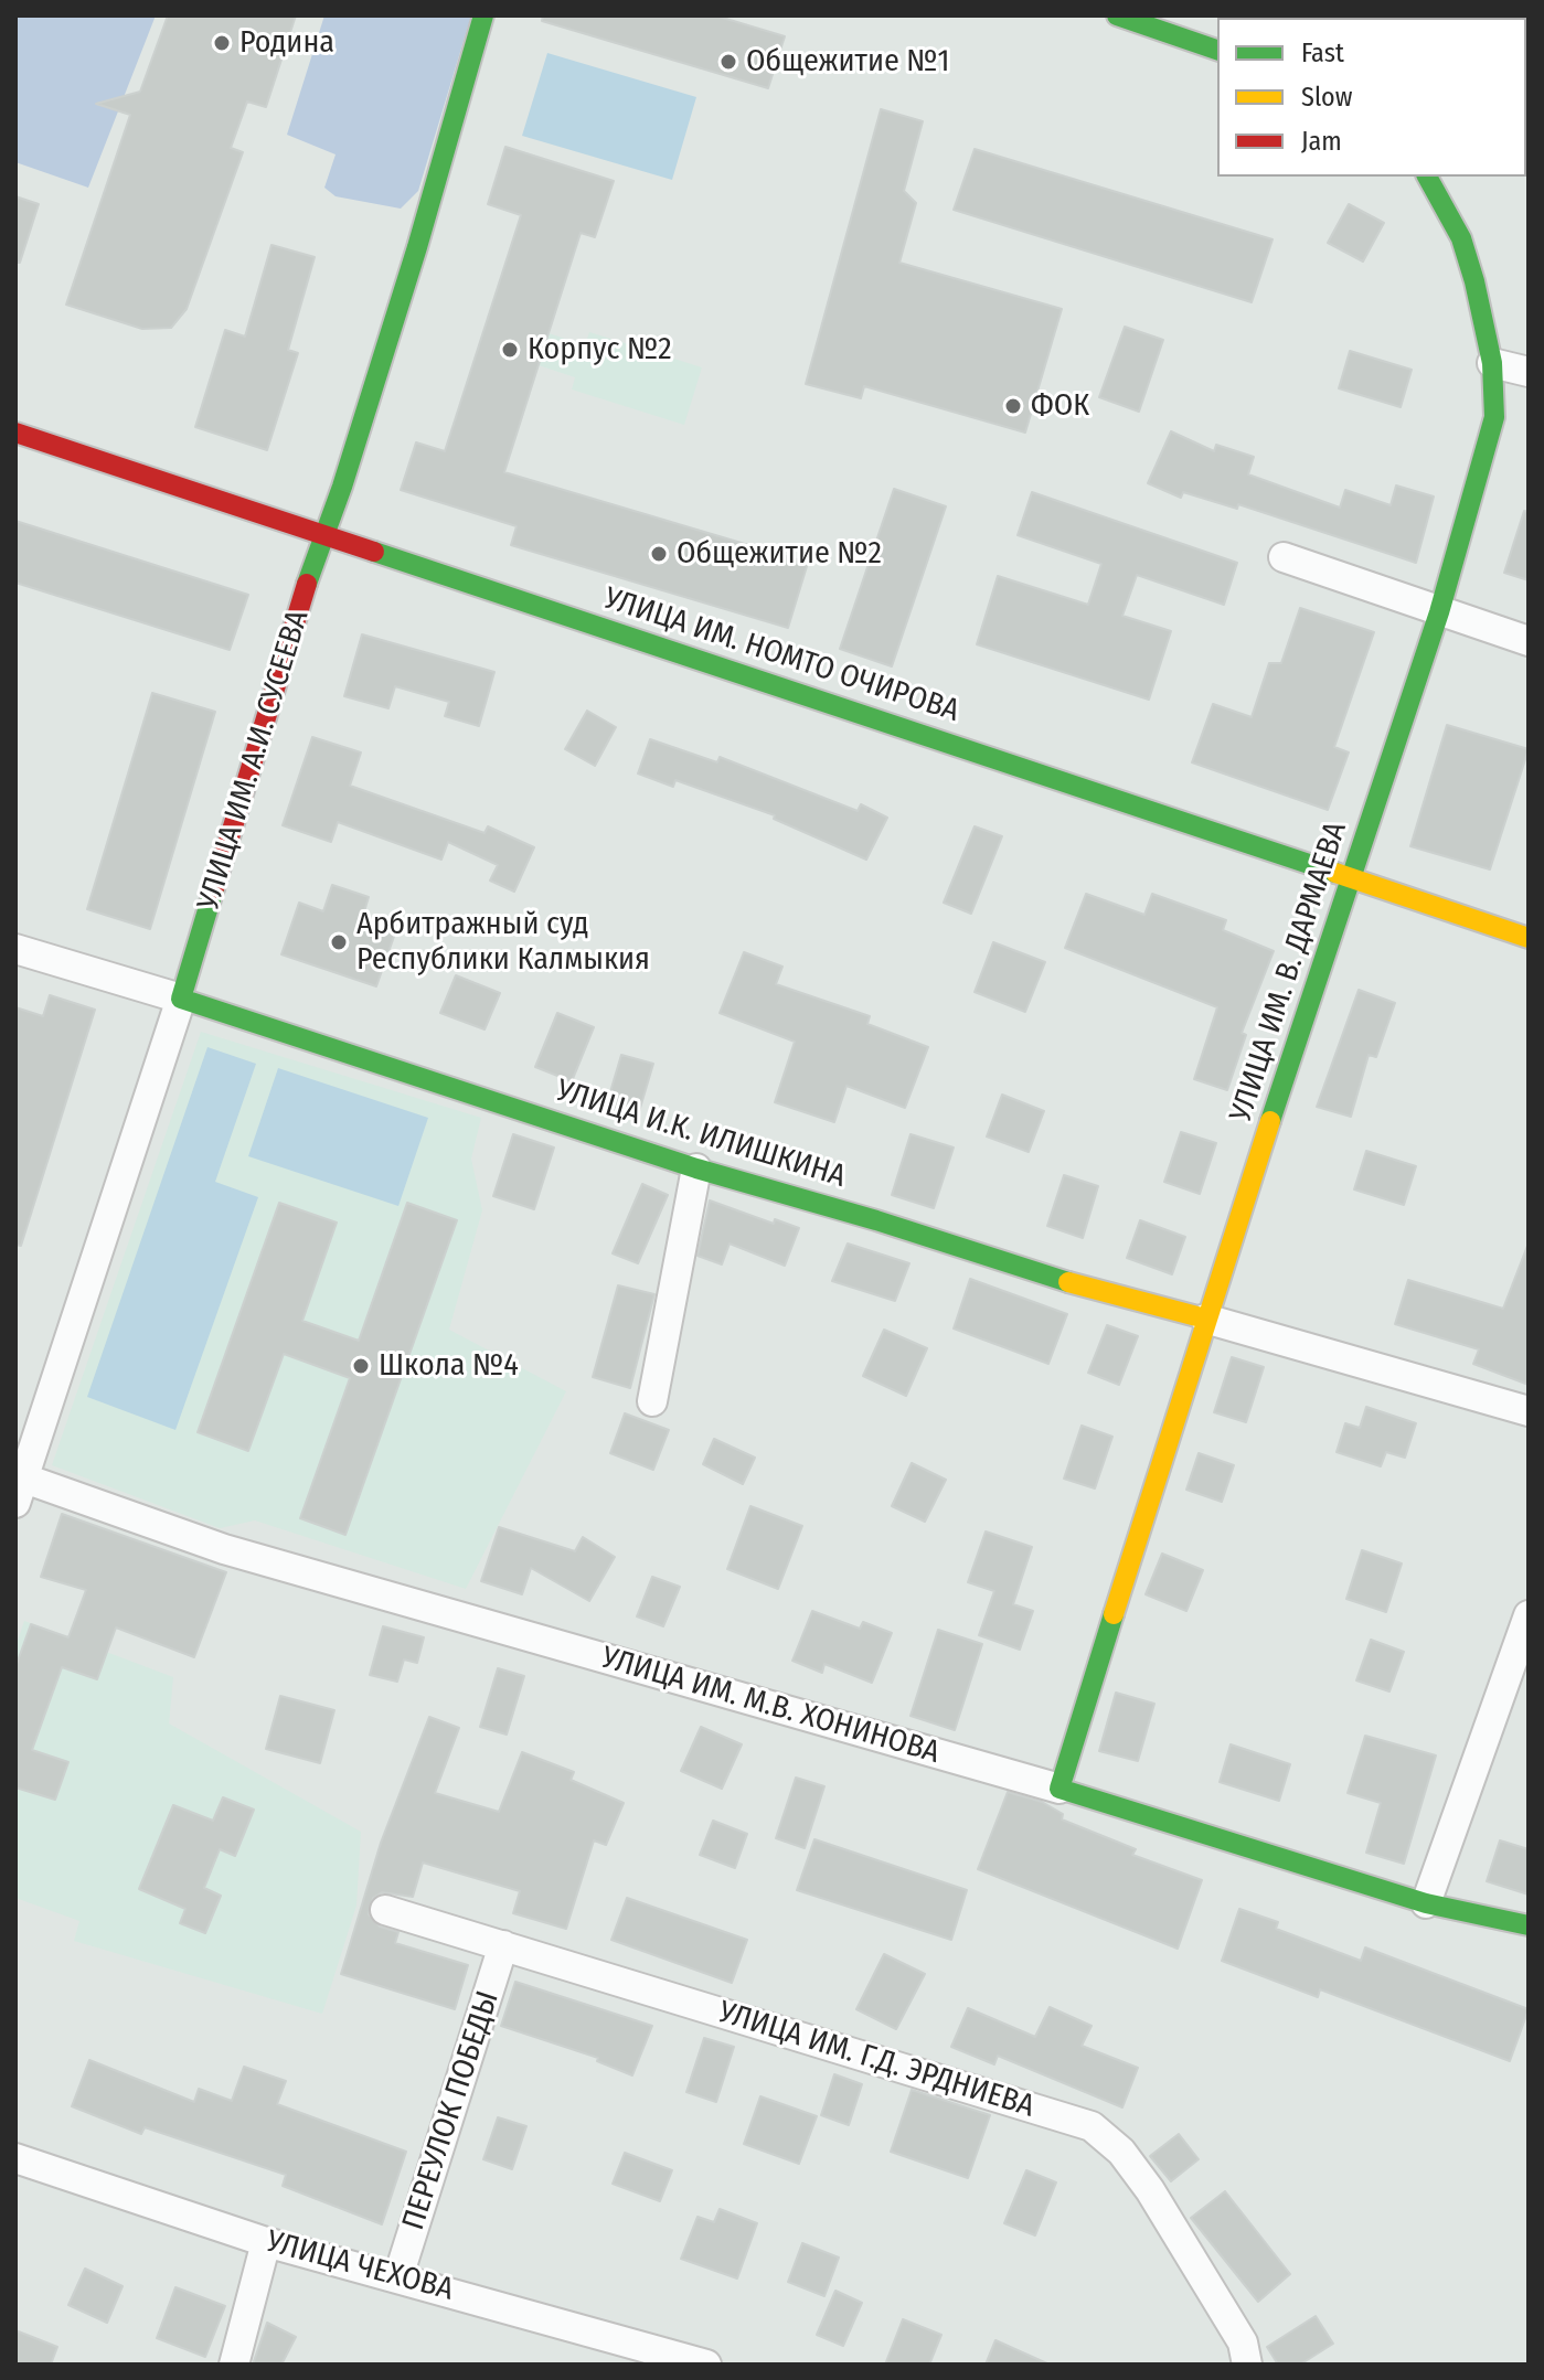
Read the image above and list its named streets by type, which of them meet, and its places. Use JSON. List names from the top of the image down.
{
  "streets": {
    "street": [
      "УЛИЦА ИМ. НОМТО ОЧИРОВА",
      "УЛИЦА ИМ. А.И. СУСЕЕВА",
      "УЛИЦА ИМ. В. ДАРМАЕВА",
      "УЛИЦА И.К. ИЛИШКИНА",
      "УЛИЦА ИМ. М.В. ХОНИНОВА",
      "УЛИЦА ИМ. Г.Д. ЭРДНИЕВА",
      "ПЕРЕУЛОК ПОБЕДЫ",
      "УЛИЦА ЧЕХОВА"
    ]
  },
  "crossings": [
    ["УЛИЦА ИМ. НОМТО ОЧИРОВА", "УЛИЦА ИМ. А.И. СУСЕЕВА"],
    ["УЛИЦА ИМ. НОМТО ОЧИРОВА", "УЛИЦА ИМ. В. ДАРМАЕВА"],
    ["УЛИЦА ИМ. А.И. СУСЕЕВА", "УЛИЦА И.К. ИЛИШКИНА"],
    ["УЛИЦА ИМ. А.И. СУСЕЕВА", "УЛИЦА ИМ. М.В. ХОНИНОВА"],
    ["УЛИЦА ИМ. В. ДАРМАЕВА", "УЛИЦА И.К. ИЛИШКИНА"],
    ["УЛИЦА ИМ. В. ДАРМАЕВА", "УЛИЦА ИМ. М.В. ХОНИНОВА"],
    ["УЛИЦА ИМ. Г.Д. ЭРДНИЕВА", "ПЕРЕУЛОК ПОБЕДЫ"],
    ["ПЕРЕУЛОК ПОБЕДЫ", "УЛИЦА ЧЕХОВА"]
  ],
  "places": [
    "Родина",
    "Общежитие №1",
    "Корпус №2",
    "ФОК",
    "Общежитие №2",
    "Арбитражный суд Республики Калмыкия",
    "Школа №4"
  ],
  "legend": ["Fast", "Slow", "Jam"]
}
